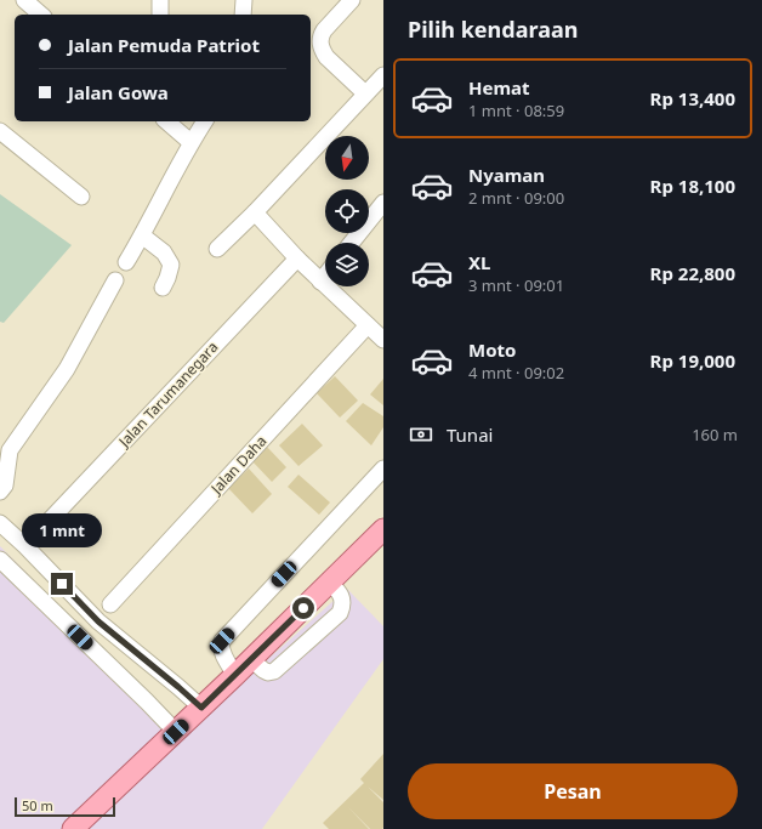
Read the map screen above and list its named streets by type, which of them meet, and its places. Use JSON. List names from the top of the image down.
{
  "streets": {
    "street": ["Jalan Tarumanegara", "Jalan Daha"]
  },
  "scale_bar": "50 m",
  "north": "bottom",
  "page": {
    "heading": "Pilih kendaraan",
    "banner": ["Jalan Pemuda Patriot", "Jalan Gowa"],
    "list": [
      {
        "name": "Hemat",
        "note": "1 mnt · 08:59",
        "value": "Rp 13,400"
      },
      {
        "name": "Nyaman",
        "note": "2 mnt · 09:00",
        "value": "Rp 18,100"
      },
      {
        "name": "XL",
        "note": "3 mnt · 09:01",
        "value": "Rp 22,800"
      },
      {
        "name": "Moto",
        "note": "4 mnt · 09:02",
        "value": "Rp 19,000"
      }
    ],
    "pay": ["Tunai", "160 m"],
    "bubble": "1 mnt",
    "buttons": "Pesan",
    "scale": "50 m"
  }
}
